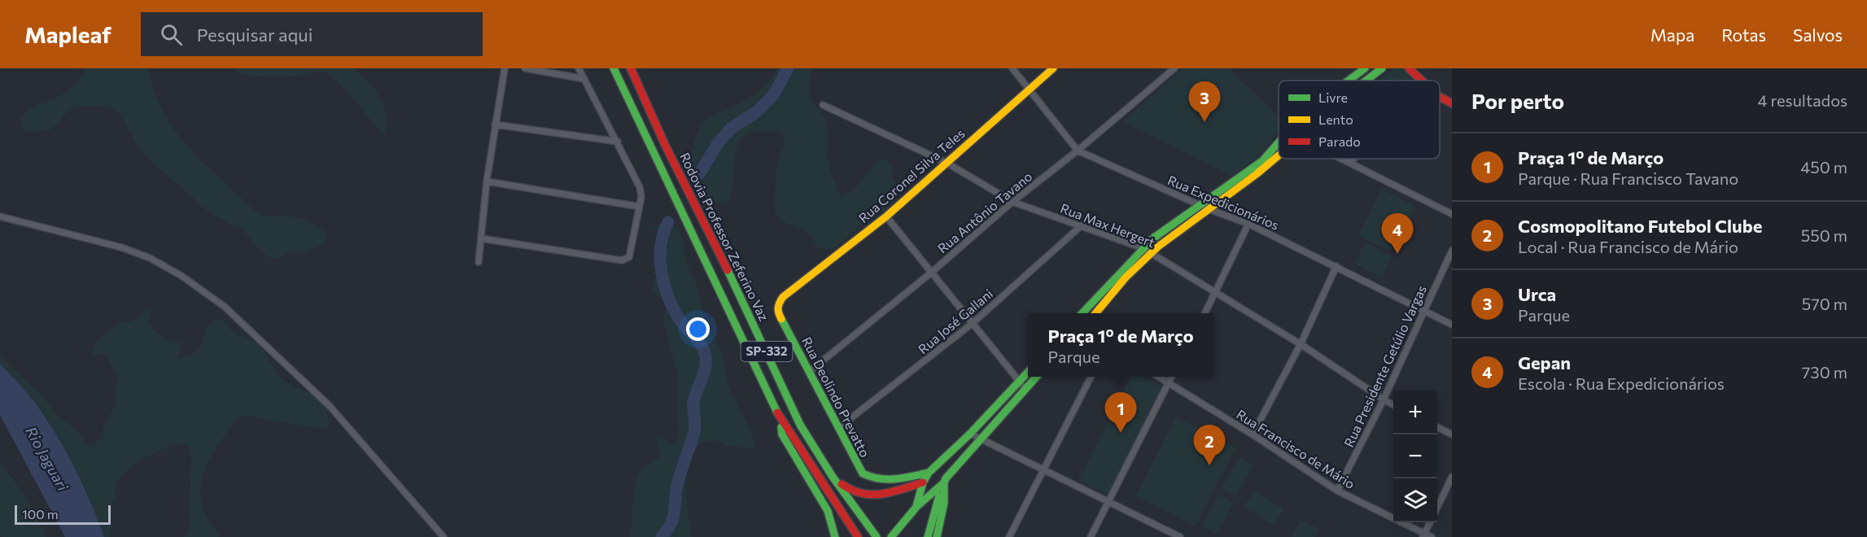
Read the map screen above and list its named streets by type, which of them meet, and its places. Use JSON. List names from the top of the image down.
{
  "streets": {
    "main road": [
      "Rua Coronel Silva Teles",
      "Rodovia Professor Zeferino Vaz",
      "SP-332",
      "Rua Deolindo Prevatto"
    ],
    "street": [
      "Rua Expedicionários",
      "Rua Antônio Tavano",
      "Rua Max Hergert",
      "Rua José Gallani",
      "Rua Presidente Getúlio Vargas",
      "Rua Francisco de Mário"
    ]
  },
  "crossings": [
    ["Rua Coronel Silva Teles", "Rua Expedicionários"],
    ["Rua Coronel Silva Teles", "Rua Max Hergert"],
    ["Rua Coronel Silva Teles", "Rua Deolindo Prevatto"],
    ["Rua Expedicionários", "Rua Antônio Tavano"],
    ["Rua Expedicionários", "Rua Presidente Getúlio Vargas"],
    ["Rua Antônio Tavano", "Rua Max Hergert"],
    ["Rua Antônio Tavano", "Rua Deolindo Prevatto"],
    ["Rua Max Hergert", "Rua José Gallani"],
    ["Rua Max Hergert", "Rua Presidente Getúlio Vargas"],
    ["Rua José Gallani", "Rua Deolindo Prevatto"],
    ["Rua Presidente Getúlio Vargas", "Rua Francisco de Mário"]
  ],
  "water": ["Rio Jaguari"],
  "legend": ["Livre", "Lento", "Parado"],
  "scale_bar": "100 m",
  "page": {
    "header": "Mapleaf",
    "search": "Pesquisar aqui",
    "nav": ["Mapa", "Rotas", "Salvos"],
    "heading": ["Por perto", "4 resultados"],
    "pins": [
      "3",
      "4",
      "1",
      "2"
    ],
    "list": [
      {
        "mark": "1",
        "name": "Praça 1º de Março",
        "note": "Parque · Rua Francisco Tavano",
        "value": "450 m"
      },
      {
        "mark": "2",
        "name": "Cosmopolitano Futebol Clube",
        "note": "Local · Rua Francisco de Mário",
        "value": "550 m"
      },
      {
        "mark": "3",
        "name": "Urca",
        "note": "Parque",
        "value": "570 m"
      },
      {
        "mark": "4",
        "name": "Gepan",
        "note": "Escola · Rua Expedicionários",
        "value": "730 m"
      }
    ],
    "popup": ["Praça 1º de Março", "Parque"],
    "map_buttons": ["+", "−"],
    "scale": "100 m"
  }
}
